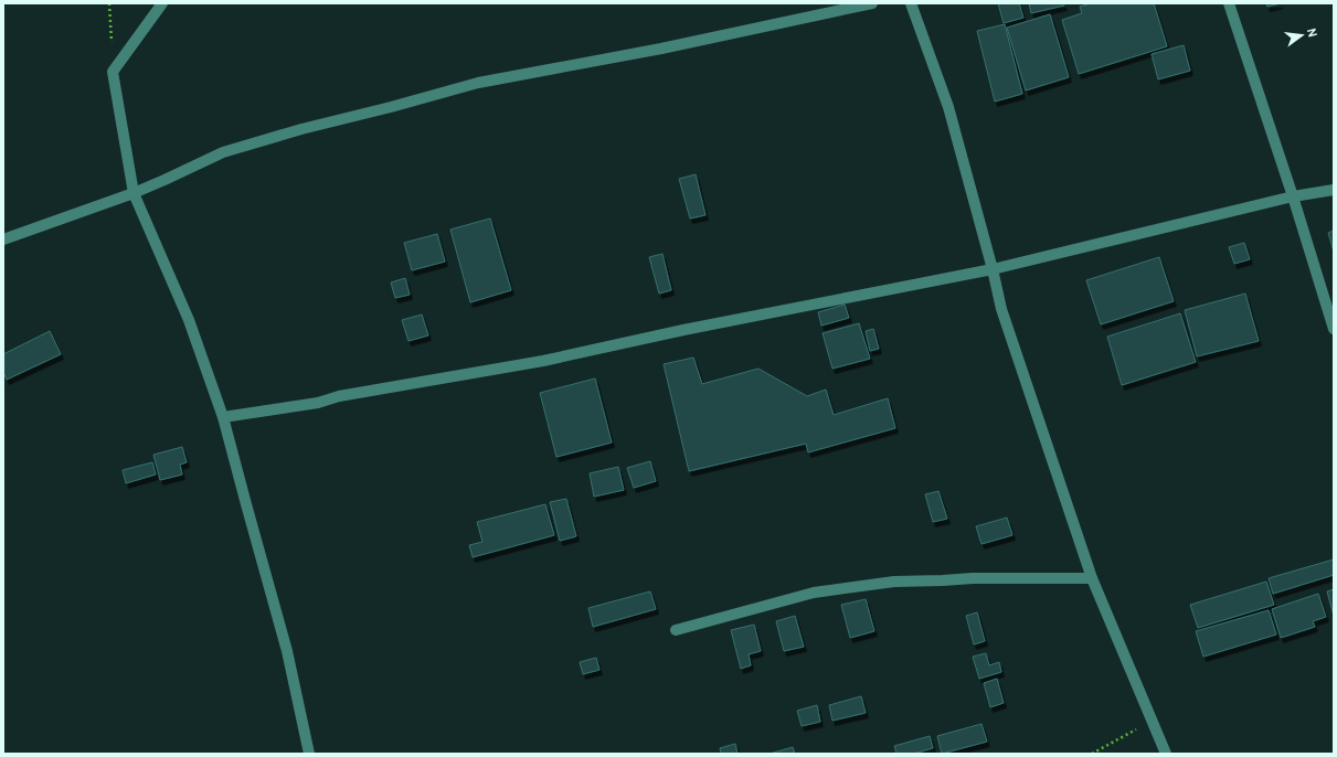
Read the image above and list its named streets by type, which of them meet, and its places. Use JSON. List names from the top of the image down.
{
  "north": "right"
}
